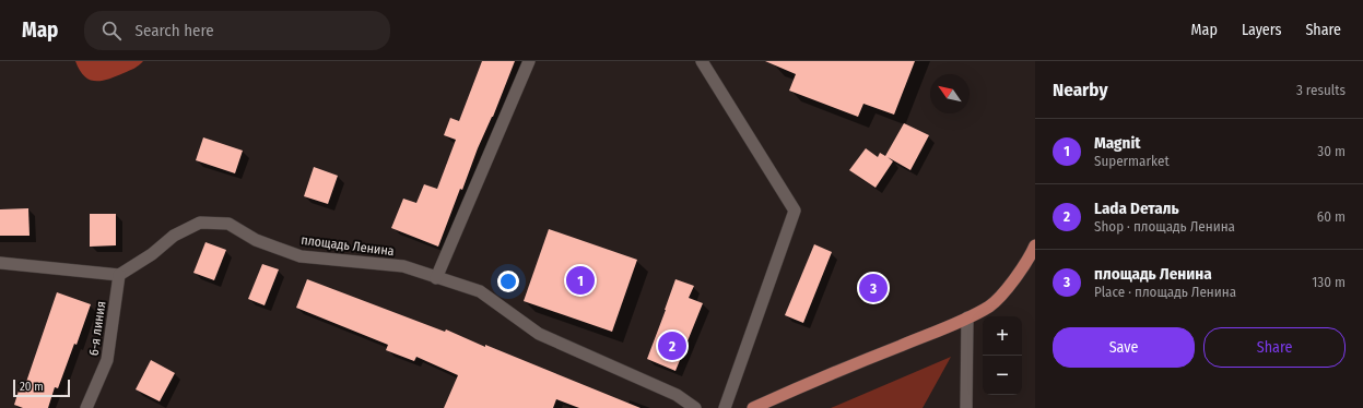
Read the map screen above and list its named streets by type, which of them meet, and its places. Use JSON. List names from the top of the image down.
{
  "streets": {
    "street": ["площадь Ленина", "6-я линия"]
  },
  "crossings": [
    ["площадь Ленина", "6-я линия"]
  ],
  "scale_bar": "20 m",
  "north": "top left",
  "page": {
    "header": "Map",
    "search": "Search here",
    "nav": ["Map", "Layers", "Share"],
    "heading": ["Nearby", "3 results"],
    "list": [
      {
        "mark": "1",
        "name": "Magnit",
        "note": "Supermarket",
        "value": "30 m"
      },
      {
        "mark": "2",
        "name": "Lada Dеталь",
        "note": "Shop · площадь Ленина",
        "value": "60 m"
      },
      {
        "mark": "3",
        "name": "площадь Ленина",
        "note": "Place · площадь Ленина",
        "value": "130 m"
      }
    ],
    "pins": ["1", "3", "2"],
    "buttons": ["Save", "Share"],
    "map_buttons": ["+", "−"],
    "scale": "20 m"
  }
}
